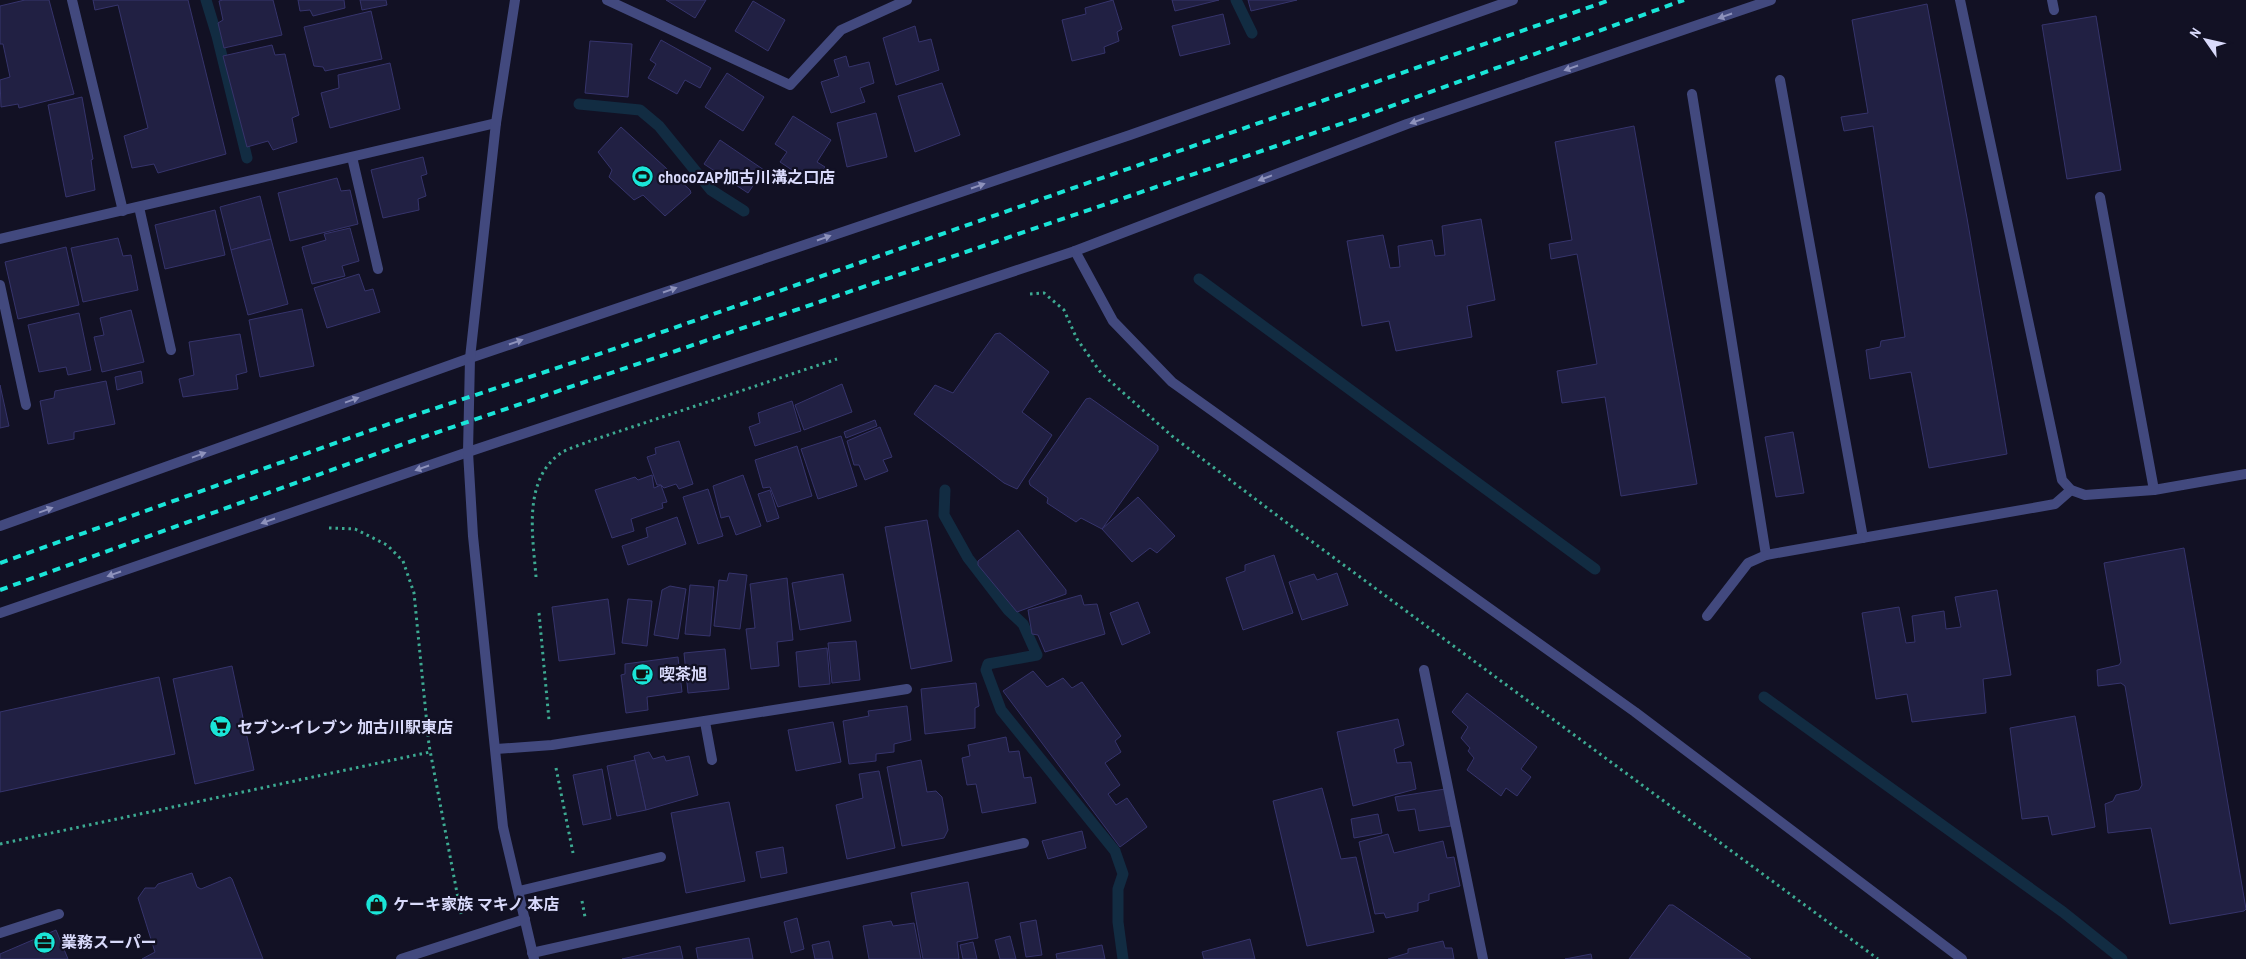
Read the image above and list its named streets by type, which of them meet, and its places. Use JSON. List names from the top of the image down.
{
  "places": {
    "sports": ["chocoZAP加古川溝之口店"],
    "cafe": ["喫茶旭"],
    "supermarket": ["セブン-イレブン 加古川駅東店"],
    "shop": ["ケーキ家族 マキノ 本店"],
    "office": ["業務スーパー"]
  },
  "north": "top left"
}
